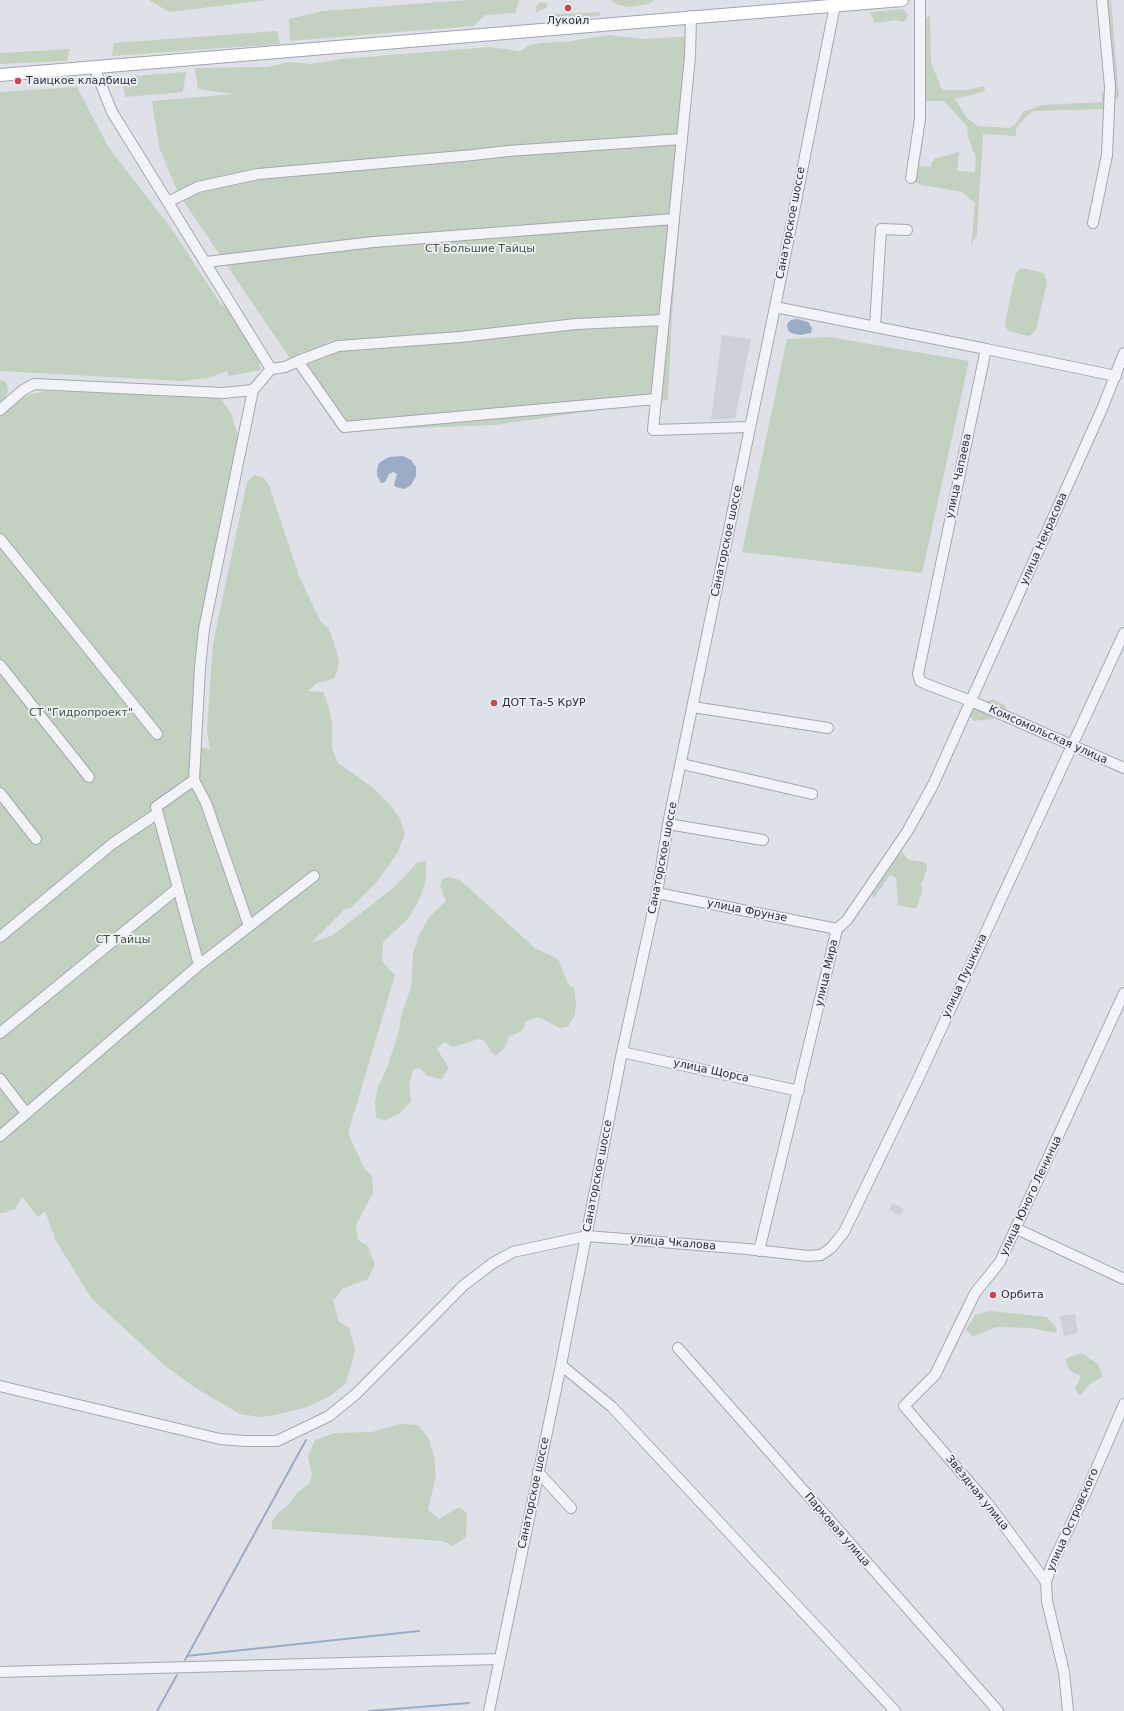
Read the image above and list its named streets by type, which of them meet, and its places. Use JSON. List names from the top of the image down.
{
  "streets": {
    "street": [
      "Санаторское шоссе",
      "улица Чапаева",
      "улица Некрасова",
      "Комсомольская улица",
      "улица Фрунзе",
      "улица Мира",
      "улица Пушкина",
      "улица Щорса",
      "улица Юного Ленинца",
      "улица Чкалова",
      "Звёздная улица",
      "улица Островского",
      "Парковая улица"
    ]
  },
  "crossings": [
    ["Санаторское шоссе", "улица Фрунзе"],
    ["Санаторское шоссе", "улица Щорса"],
    ["Санаторское шоссе", "улица Чкалова"],
    ["улица Чапаева", "улица Некрасова"],
    ["улица Чапаева", "Комсомольская улица"],
    ["улица Чапаева", "улица Мира"],
    ["улица Некрасова", "Комсомольская улица"],
    ["улица Некрасова", "улица Мира"],
    ["Комсомольская улица", "улица Мира"],
    ["Комсомольская улица", "улица Пушкина"],
    ["улица Фрунзе", "улица Мира"],
    ["улица Мира", "улица Пушкина"],
    ["улица Мира", "улица Щорса"],
    ["улица Мира", "улица Чкалова"],
    ["улица Пушкина", "улица Чкалова"],
    ["улица Юного Ленинца", "Звёздная улица"],
    ["Звёздная улица", "улица Островского"]
  ],
  "parks": ["СТ Большие Тайцы", "СТ \"Гидропроект\"", "СТ Тайцы"],
  "places": [
    "Лукойл",
    "Таицкое кладбище",
    "ДОТ Та-5 КрУР",
    "Орбита"
  ]
}
